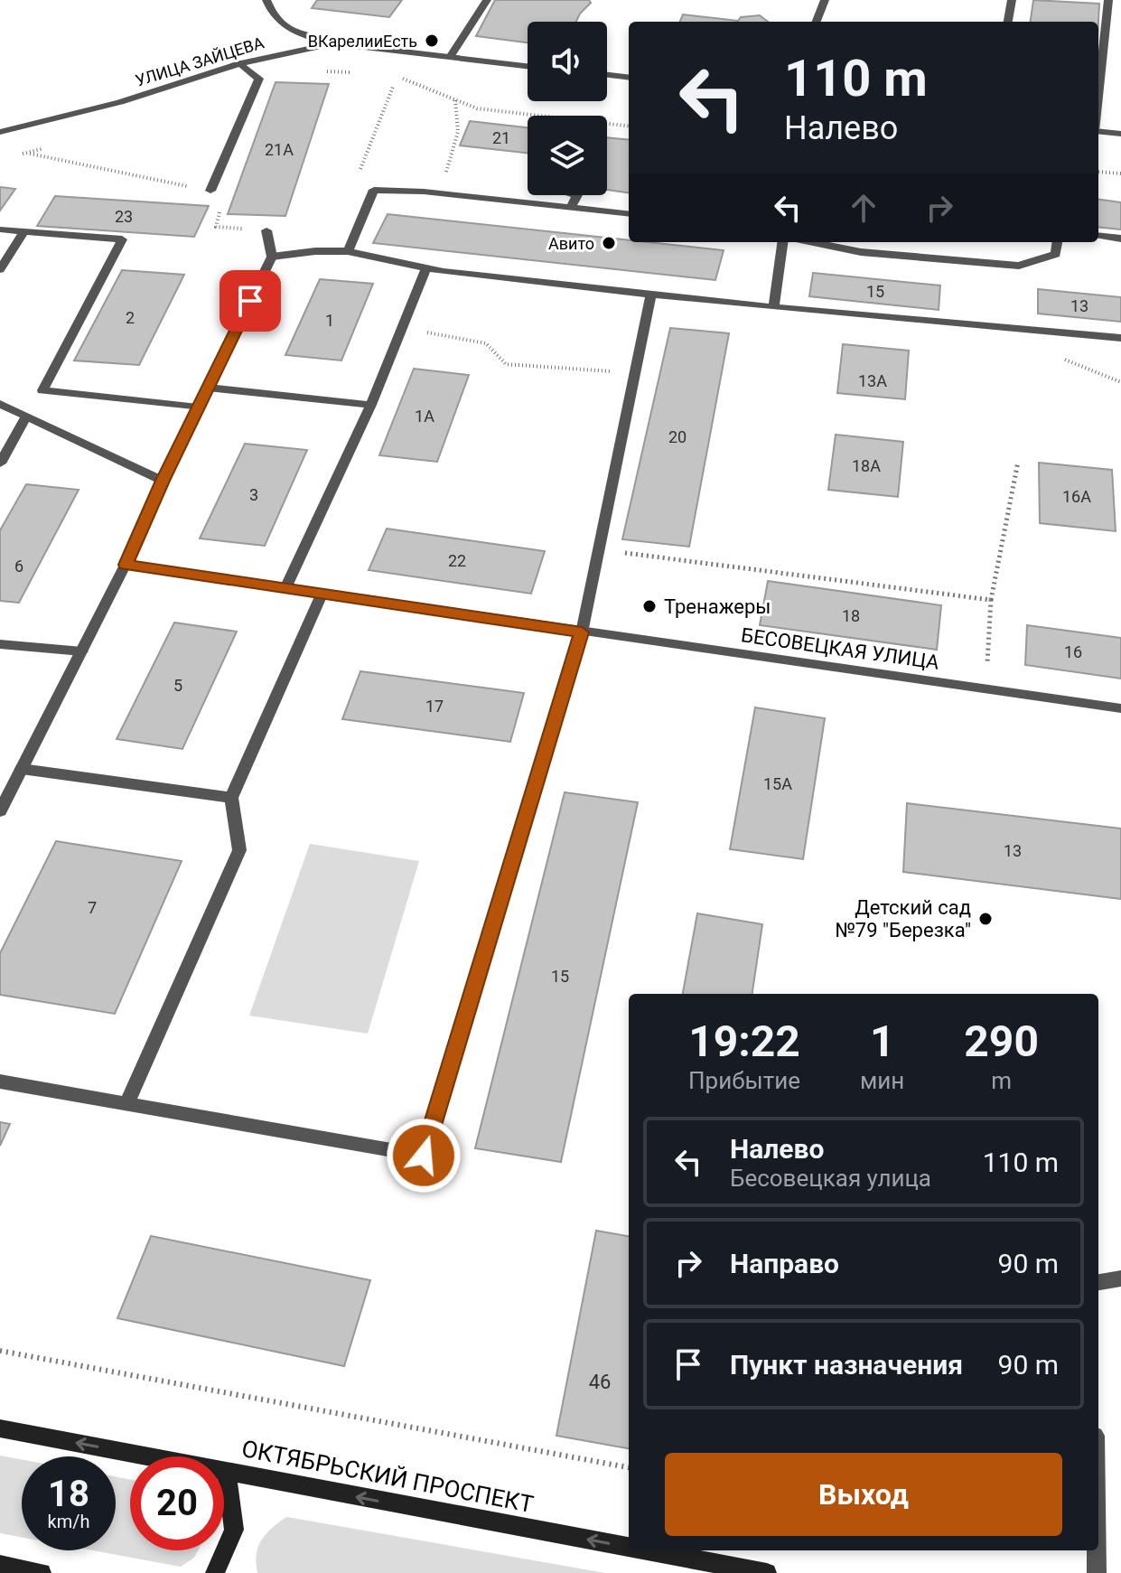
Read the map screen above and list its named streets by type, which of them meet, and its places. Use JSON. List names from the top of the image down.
{
  "streets": {
    "main road": ["ОКТЯБРЬСКИЙ ПРОСПЕКТ"],
    "street": ["УЛИЦА ЗАЙЦЕВА", "БЕСОВЕЦКАЯ УЛИЦА"]
  },
  "one_way": ["ОКТЯБРЬСКИЙ ПРОСПЕКТ"],
  "places": [
    "ВКарелииЕсть",
    "Авито",
    "Тренажеры",
    "Детский сад №79 \"Березка\""
  ],
  "house_numbers": [
    "21",
    "21А",
    "23",
    "15",
    "13",
    "2",
    "1",
    "13А",
    "1А",
    "20",
    "18А",
    "3",
    "16А",
    "22",
    "6",
    "18",
    "16",
    "5",
    "17",
    "15А",
    "13",
    "7",
    "15",
    "46"
  ],
  "page": {
    "turn": ["110 m", "Налево"],
    "eta": [
      "19:22",
      "Прибытие",
      "1",
      "мин",
      "290",
      "m"
    ],
    "list": [
      {
        "name": "Налево",
        "note": "Бесовецкая улица",
        "value": "110 m"
      },
      {
        "name": "Направо",
        "value": "90 m"
      },
      {
        "name": "Пункт назначения",
        "value": "90 m"
      }
    ],
    "buttons": "Выход",
    "speed": "18 km/h",
    "limit": "20"
  }
}
